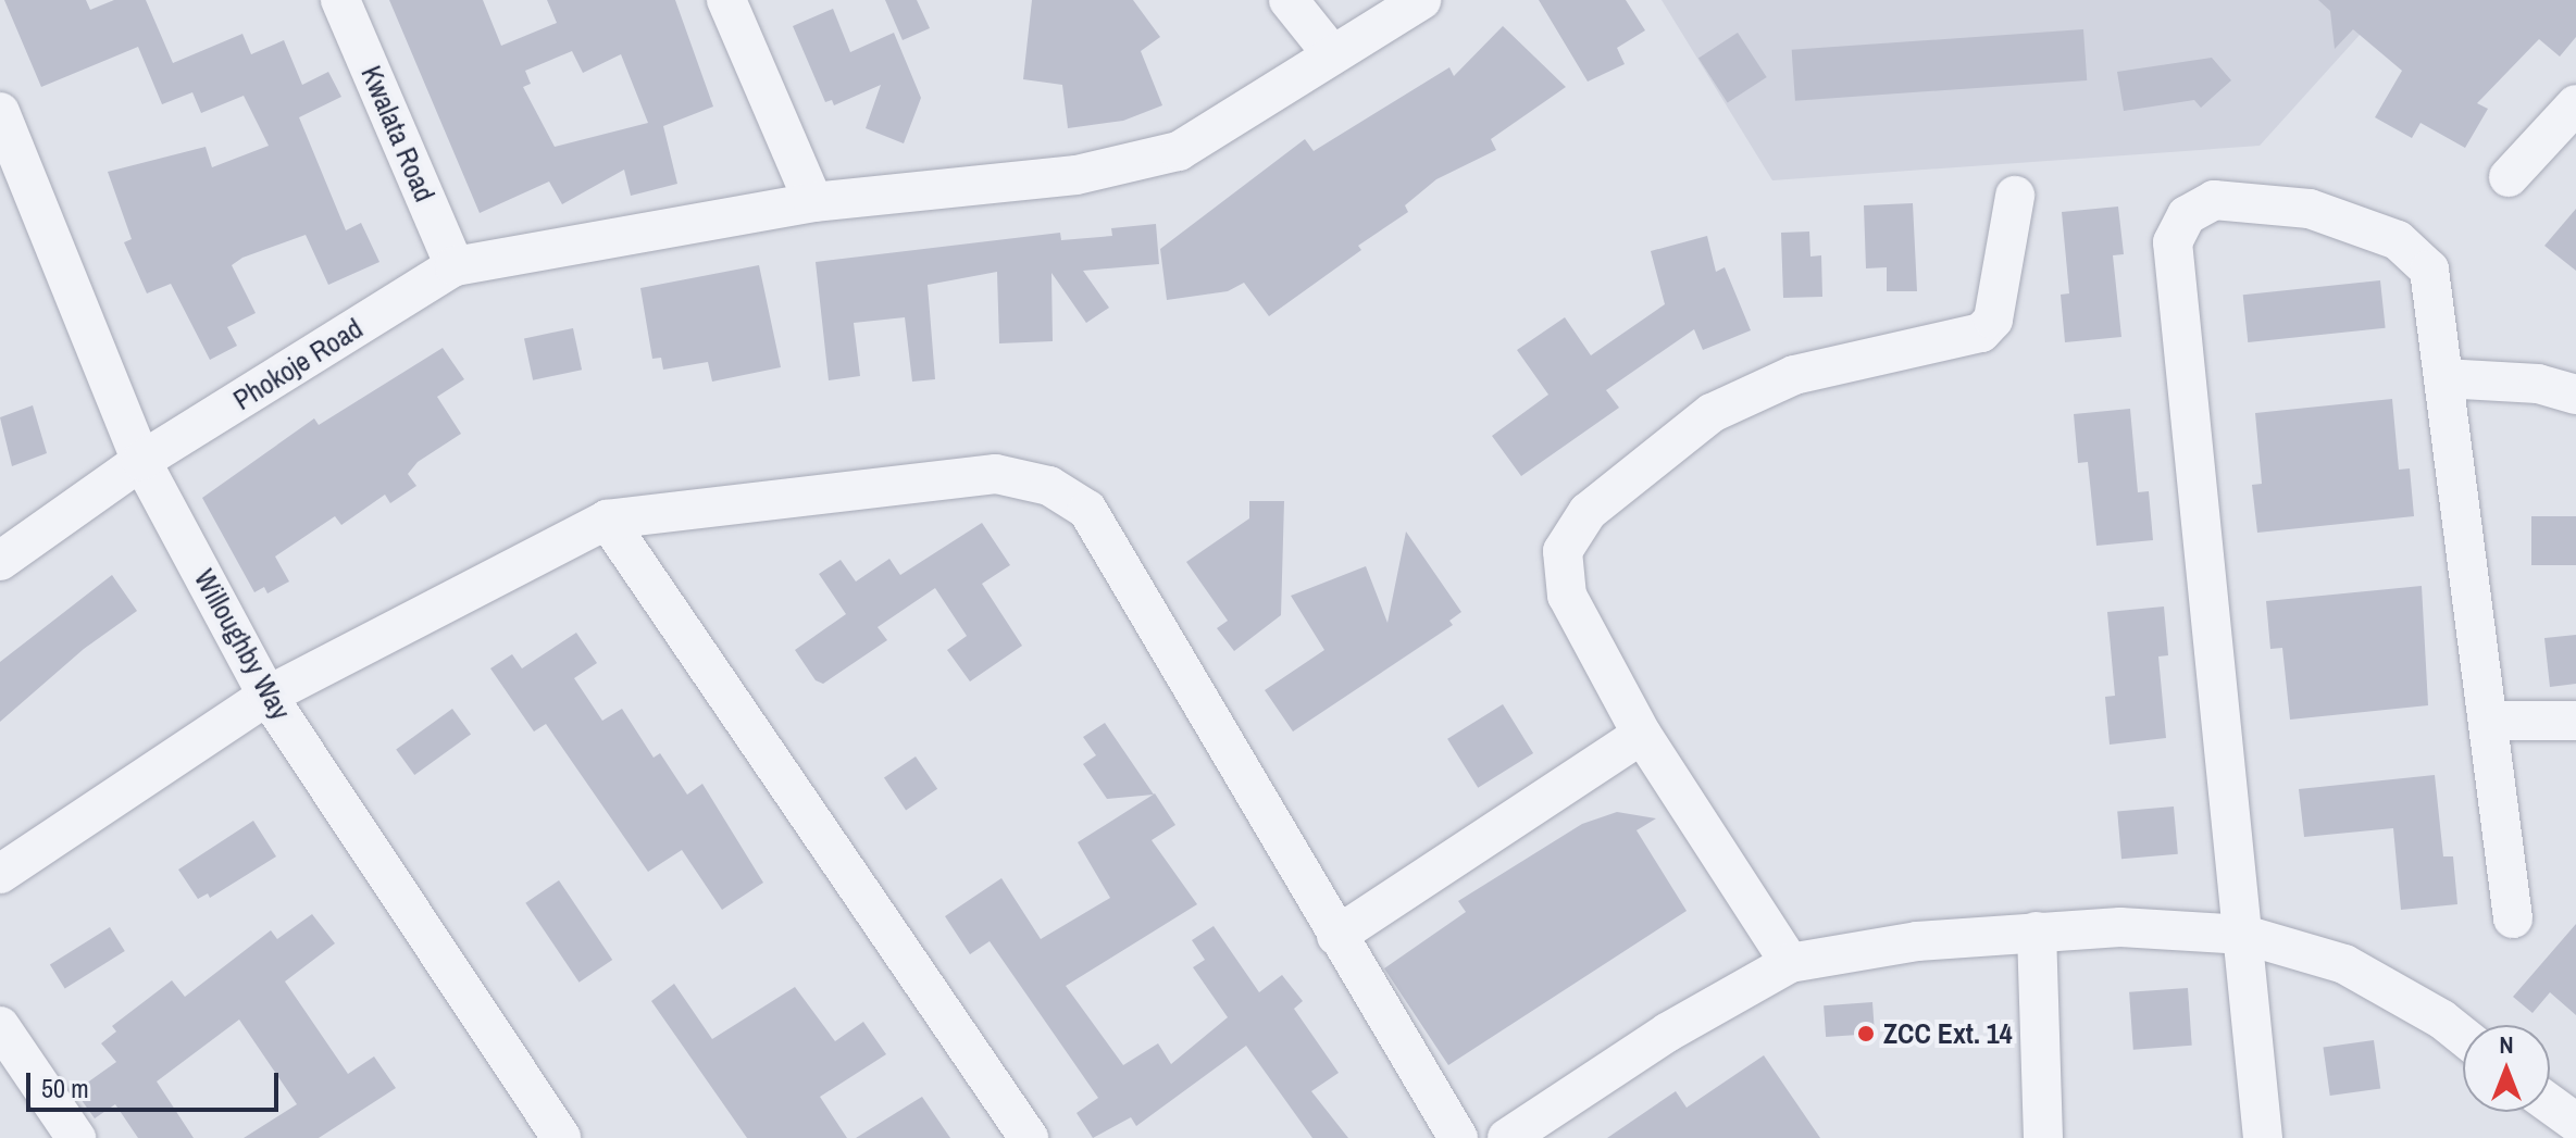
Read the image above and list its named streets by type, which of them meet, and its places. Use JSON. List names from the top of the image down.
{
  "streets": {
    "street": ["Kwalata Road", "Phokoje Road", "Willoughby Way"]
  },
  "crossings": [
    ["Kwalata Road", "Phokoje Road"],
    ["Phokoje Road", "Willoughby Way"]
  ],
  "places": ["ZCC Ext. 14"],
  "scale_bar": "50 m",
  "north": "top"
}
